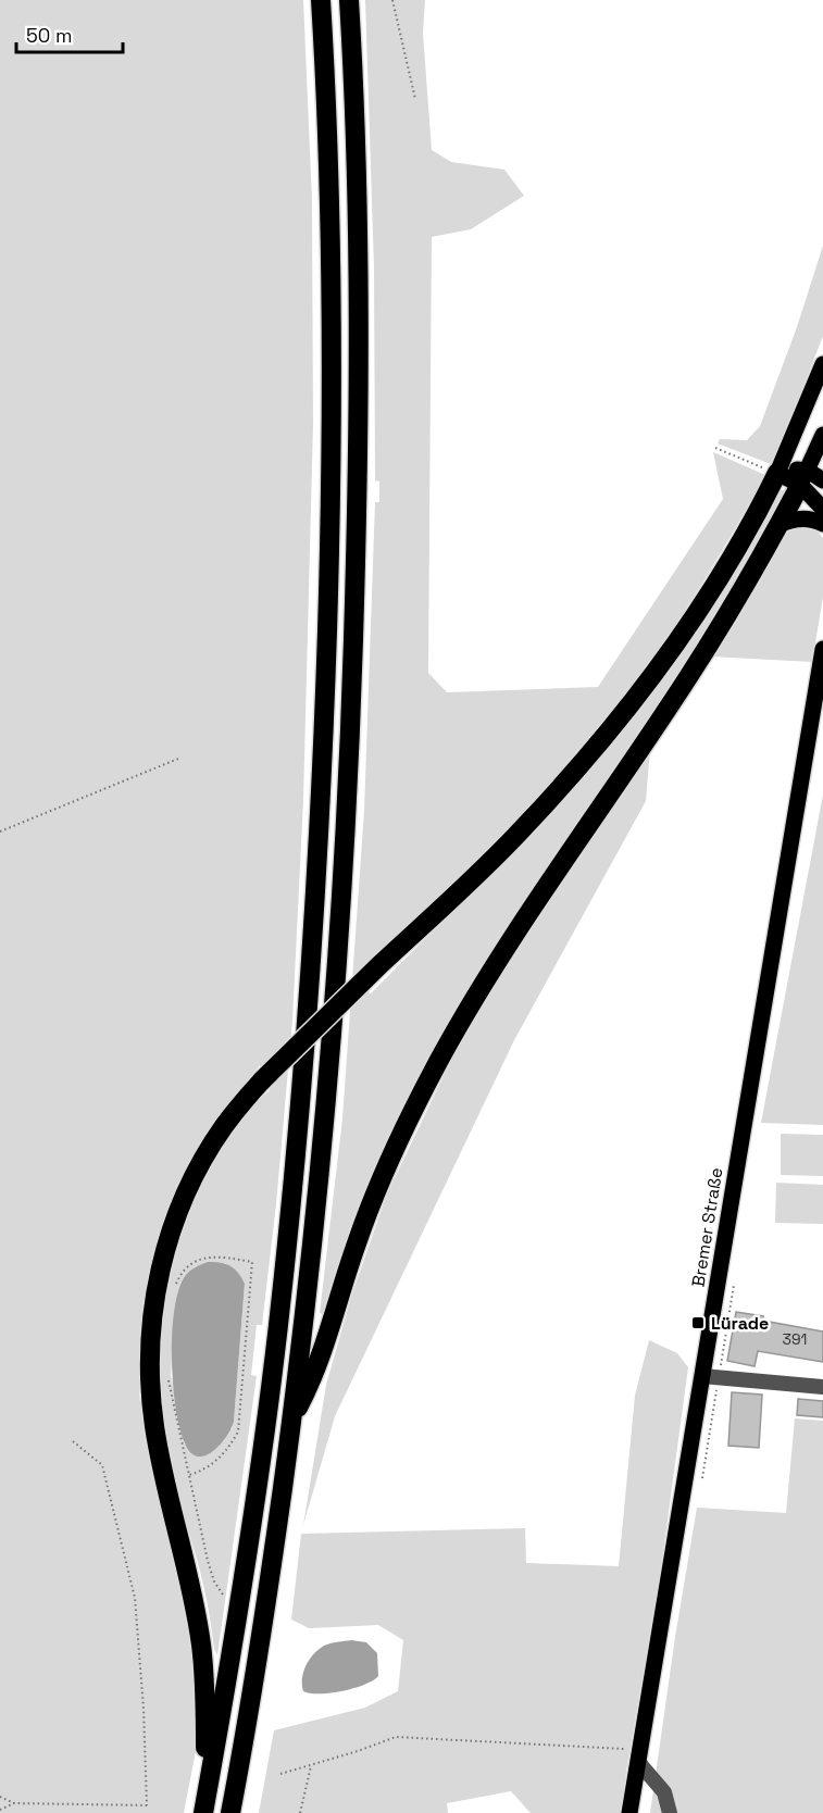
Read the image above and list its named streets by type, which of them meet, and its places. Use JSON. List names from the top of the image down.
{
  "streets": {
    "main road": ["Bremer Straße"]
  },
  "places": {
    "transit": ["Lürade"]
  },
  "house_numbers": ["391"],
  "scale_bar": "50 m"
}
